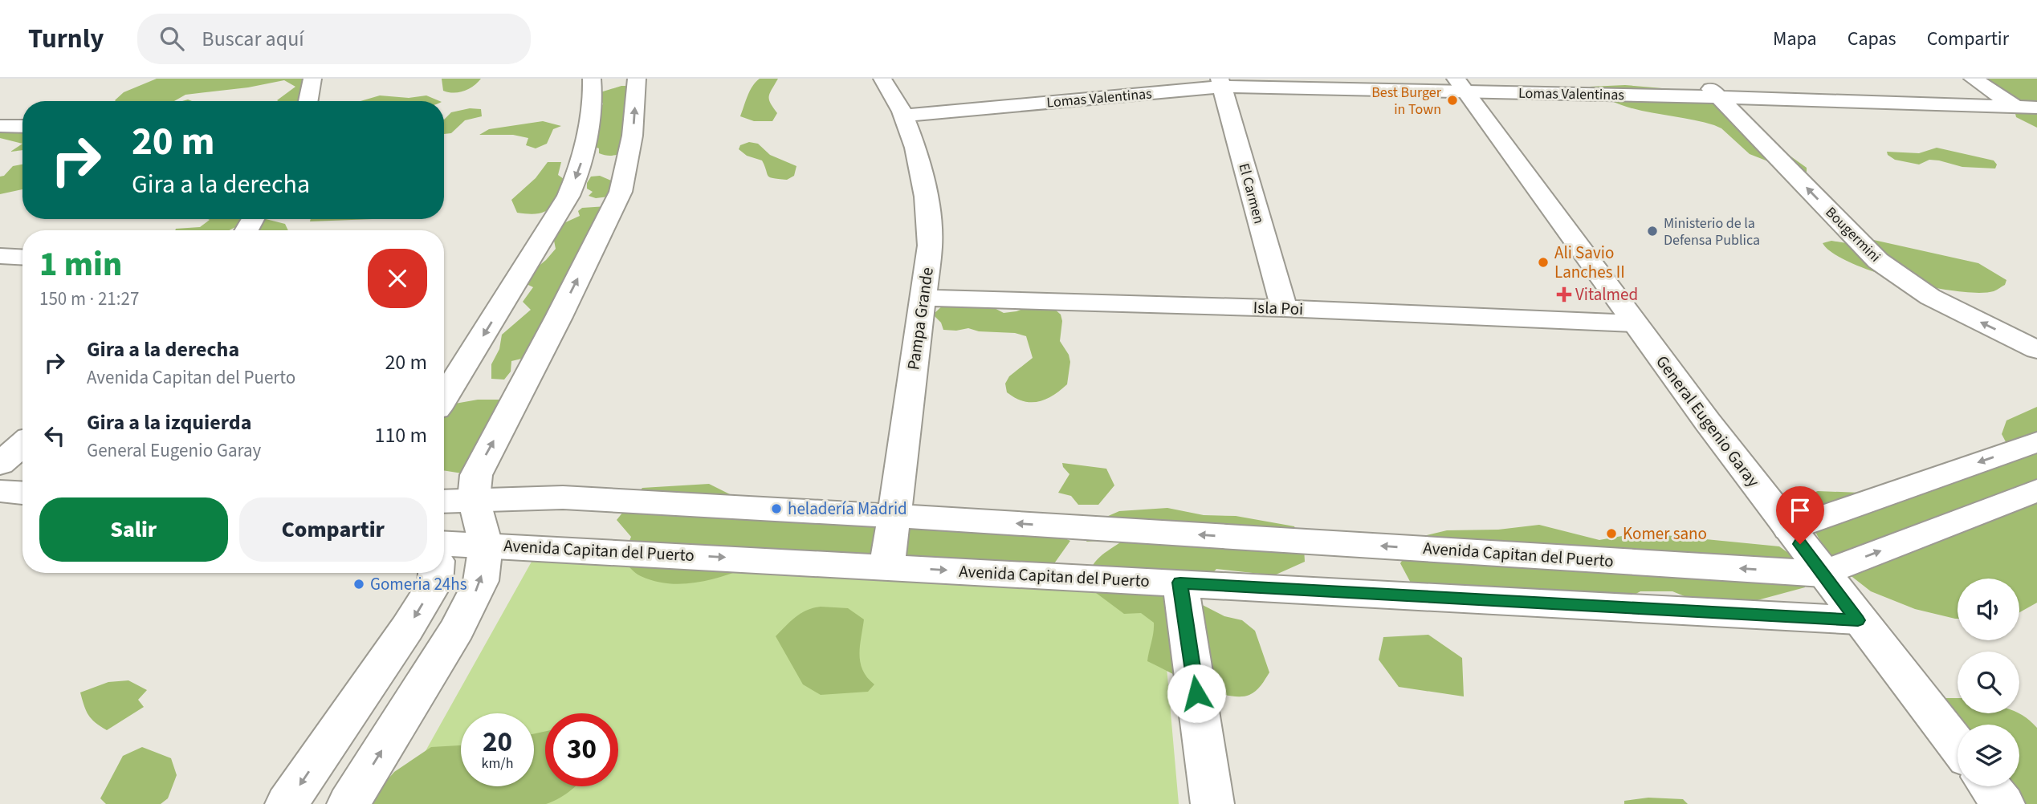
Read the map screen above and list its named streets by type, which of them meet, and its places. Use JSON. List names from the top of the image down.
{
  "streets": {
    "street": [
      "Lomas Valentinas",
      "El Carmen",
      "Bougermini",
      "Isla Poi",
      "Pampa Grande",
      "General Eugenio Garay",
      "Avenida Capitan del Puerto"
    ]
  },
  "crossings": [
    ["Lomas Valentinas", "El Carmen"],
    ["Lomas Valentinas", "Bougermini"],
    ["Lomas Valentinas", "Pampa Grande"],
    ["Lomas Valentinas", "General Eugenio Garay"],
    ["El Carmen", "Isla Poi"],
    ["Isla Poi", "Pampa Grande"],
    ["Isla Poi", "General Eugenio Garay"],
    ["Pampa Grande", "Avenida Capitan del Puerto"],
    ["General Eugenio Garay", "Avenida Capitan del Puerto"]
  ],
  "one_way": ["Bougermini"],
  "places": {
    "other": [
      "Best Burger in Town",
      "Ministerio de la Defensa Publica",
      "Ali Savio Lanches II",
      "heladería Madrid",
      "Komer sano",
      "Gomeria 24hs"
    ],
    "health": ["Vitalmed"]
  },
  "page": {
    "header": "Turnly",
    "search": "Buscar aquí",
    "nav": ["Mapa", "Capas", "Compartir"],
    "turn": ["20 m", "Gira a la derecha"],
    "heading": ["1 min", "150 m · 21:27"],
    "list": [
      {
        "name": "Gira a la derecha",
        "note": "Avenida Capitan del Puerto",
        "value": "20 m"
      },
      {
        "name": "Gira a la izquierda",
        "note": "General Eugenio Garay",
        "value": "110 m"
      }
    ],
    "buttons": ["Salir", "Compartir"],
    "speed": "20 km/h",
    "limit": "30"
  }
}
